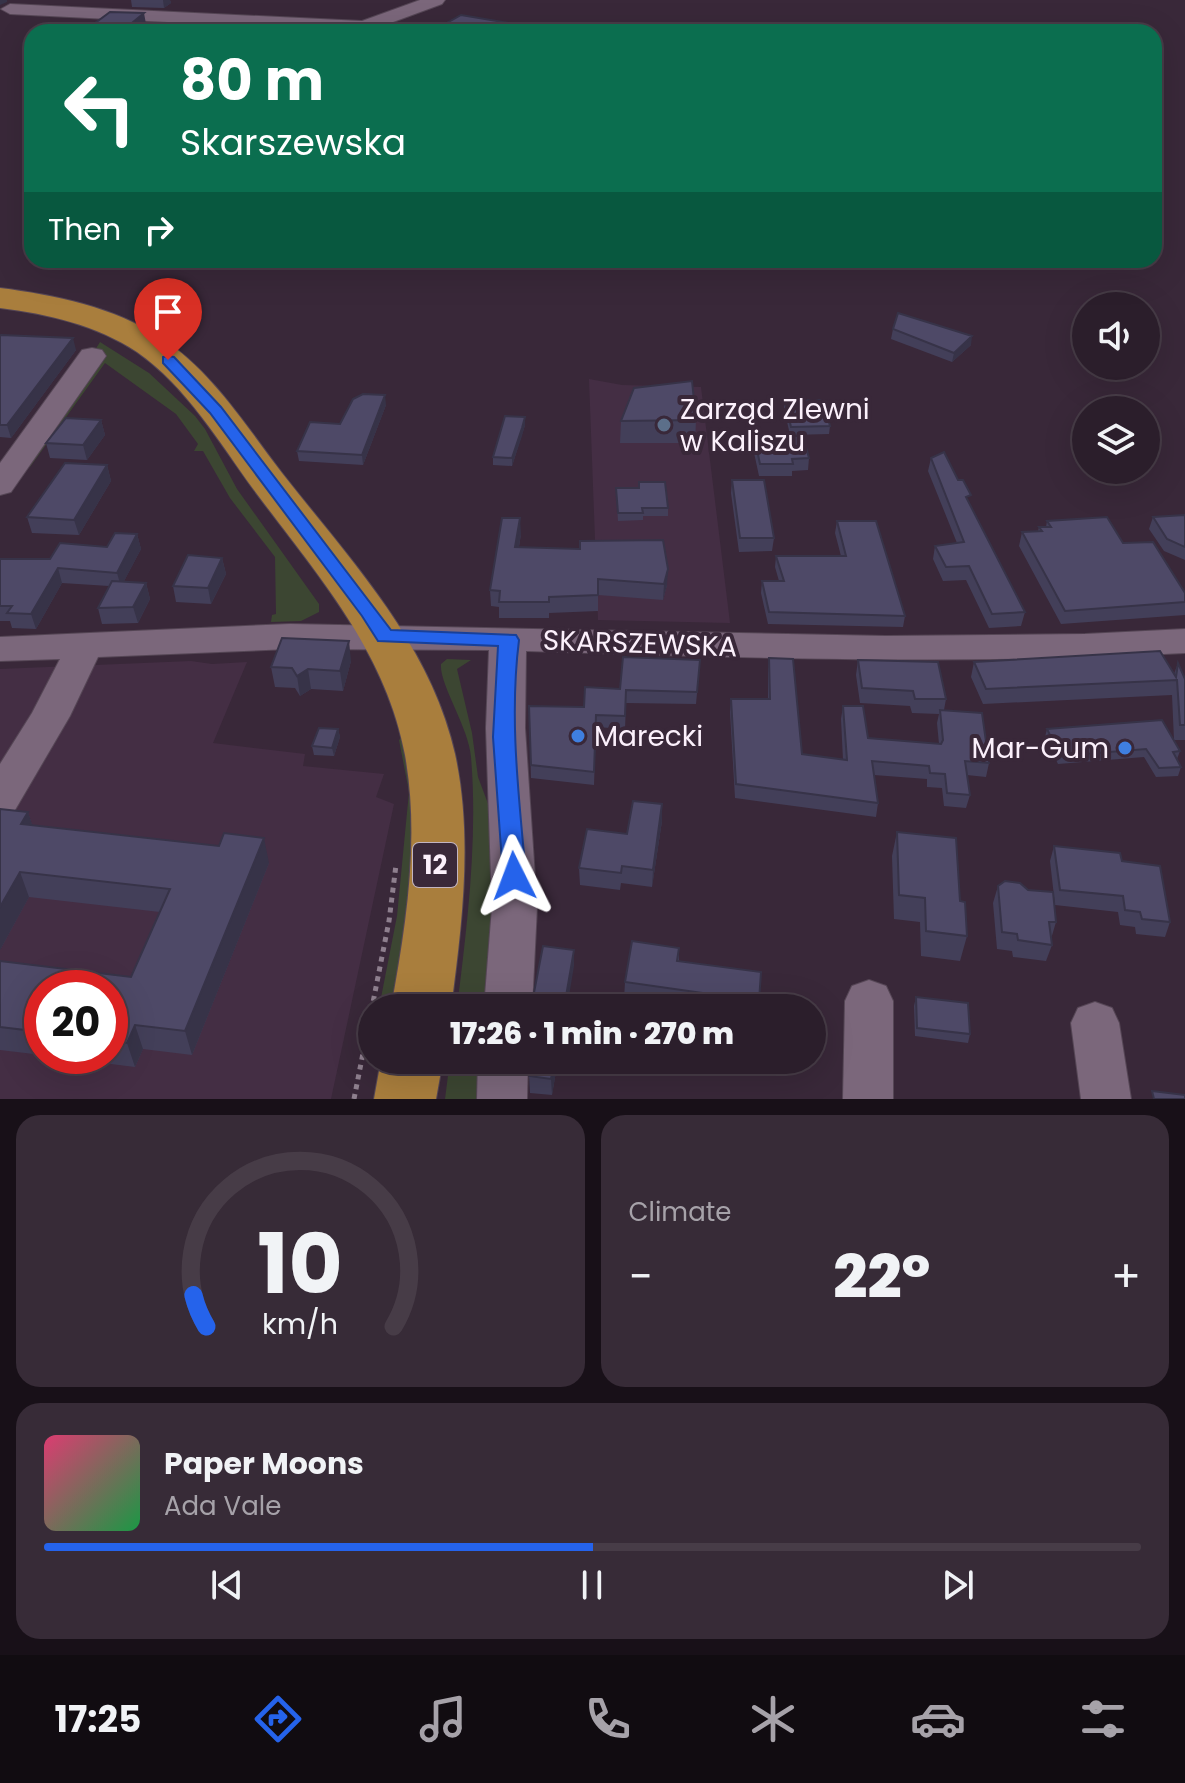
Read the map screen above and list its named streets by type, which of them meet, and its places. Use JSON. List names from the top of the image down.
{
  "streets": {
    "main road": ["12"],
    "street": ["SKARSZEWSKA"]
  },
  "crossings": [
    ["SKARSZEWSKA", "12"]
  ],
  "places": ["Zarząd Zlewni w Kaliszu", "Marecki", "Mar-Gum"],
  "page": {
    "turn": ["80 m", "Skarszewska"],
    "then": "Then",
    "limit": "20",
    "trip": "17:26 · 1 min · 270 m",
    "tile": "Climate",
    "heat": ["−", "22°", "+"],
    "song": ["Paper Moons", "Ada Vale"],
    "tabs": "17:25",
    "gauge": ["10", "km/h"]
  }
}
